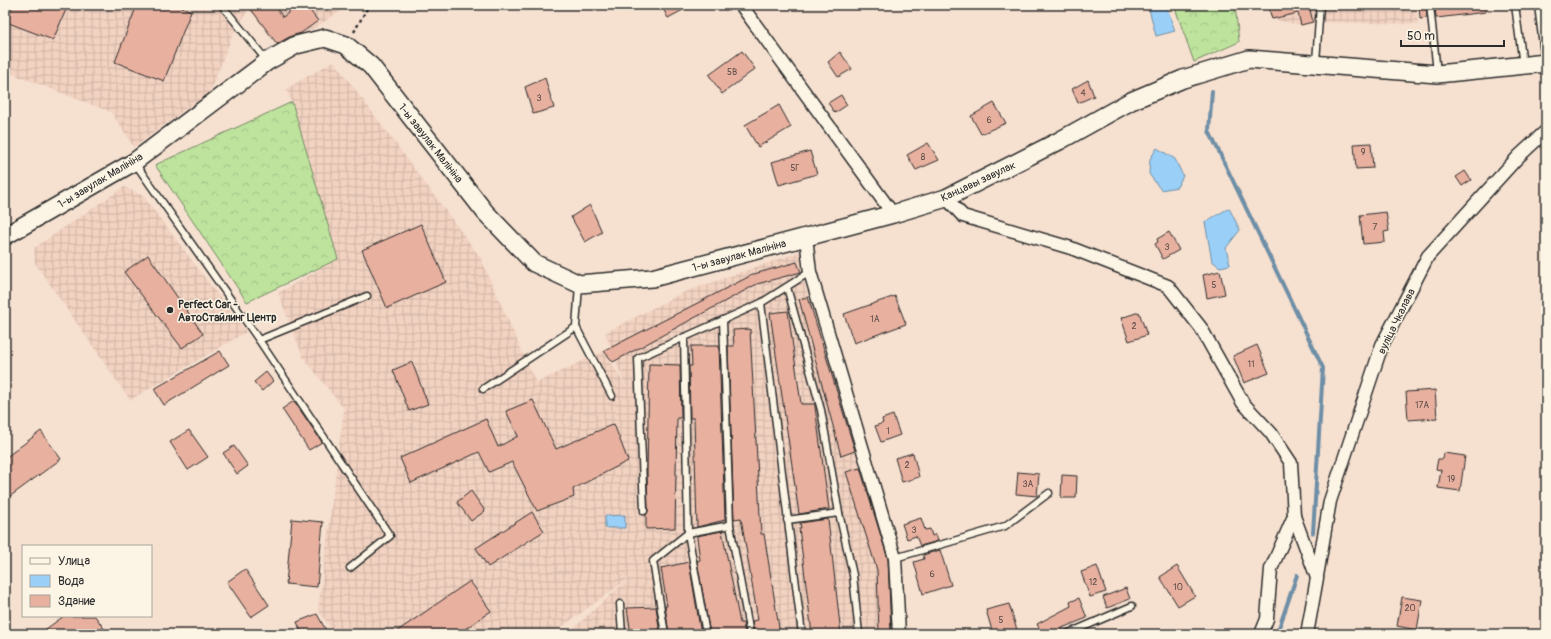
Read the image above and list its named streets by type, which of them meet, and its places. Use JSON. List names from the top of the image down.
{
  "streets": {
    "street": ["1-ы завулак Малініна", "Канцавы завулак", "вуліца Чкалава"]
  },
  "crossings": [
    ["1-ы завулак Малініна", "Канцавы завулак"]
  ],
  "places": ["Perfect Car - АвтоСтайлинг Центр"],
  "house_numbers": [
    "5В",
    "4",
    "3",
    "6",
    "9",
    "8",
    "5Г",
    "7",
    "3",
    "5",
    "1А",
    "2",
    "11",
    "17А",
    "1",
    "2",
    "19",
    "3А",
    "3",
    "6",
    "12",
    "10",
    "20",
    "5"
  ],
  "legend": ["Улица", "Вода", "Здание"],
  "scale_bar": "50 m"
}
